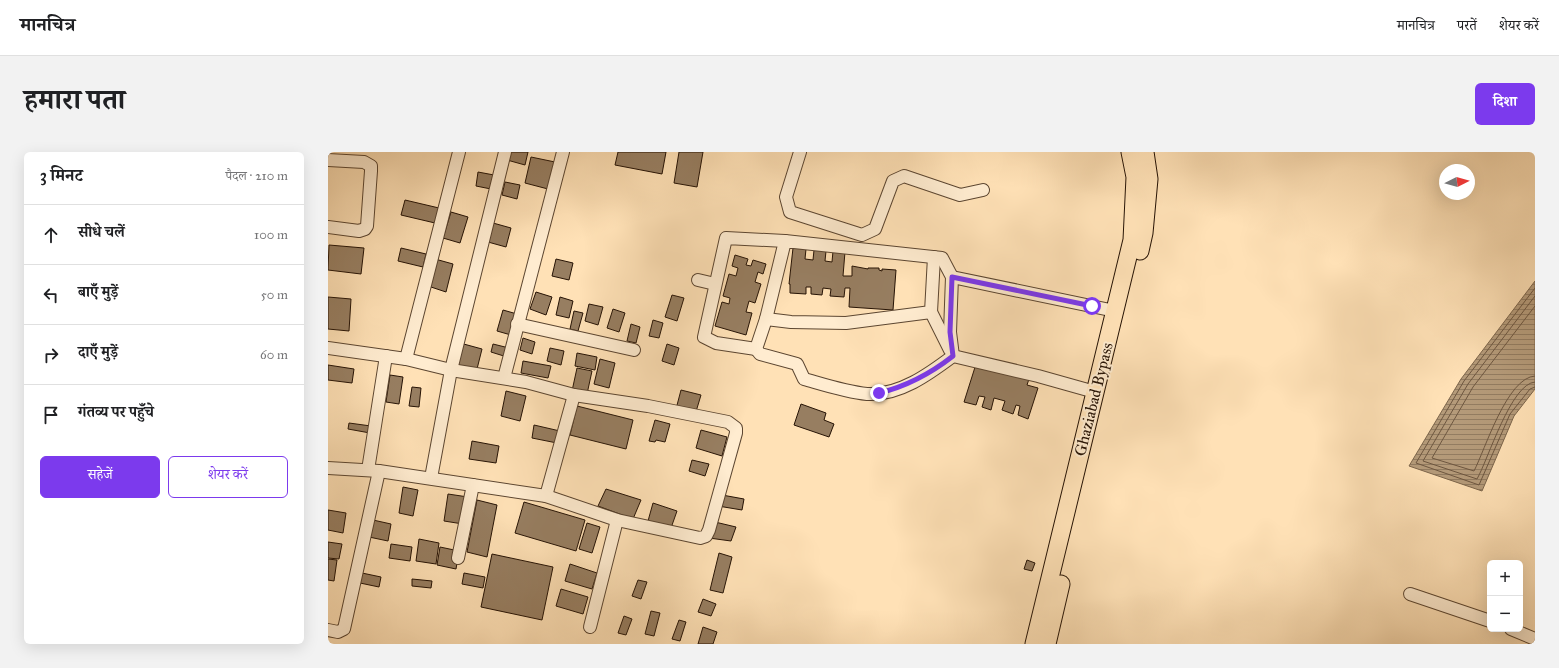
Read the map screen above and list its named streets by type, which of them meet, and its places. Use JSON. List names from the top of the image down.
{
  "streets": {
    "highway": ["Ghaziabad Bypass"]
  },
  "north": "right",
  "page": {
    "header": "मानचित्र",
    "nav": ["मानचित्र", "परतें", "शेयर करें"],
    "title": "हमारा पता",
    "buttons": [
      "दिशा",
      ["सहेजें", "शेयर करें"]
    ],
    "heading": ["3 मिनट", "पैदल · 210 m"],
    "list": [
      ["सीधे चलें", "100 m"],
      ["बाएँ मुड़ें", "50 m"],
      ["दाएँ मुड़ें", "60 m"],
      "गंतव्य पर पहुँचे"
    ],
    "map_buttons": ["+", "−"]
  }
}
